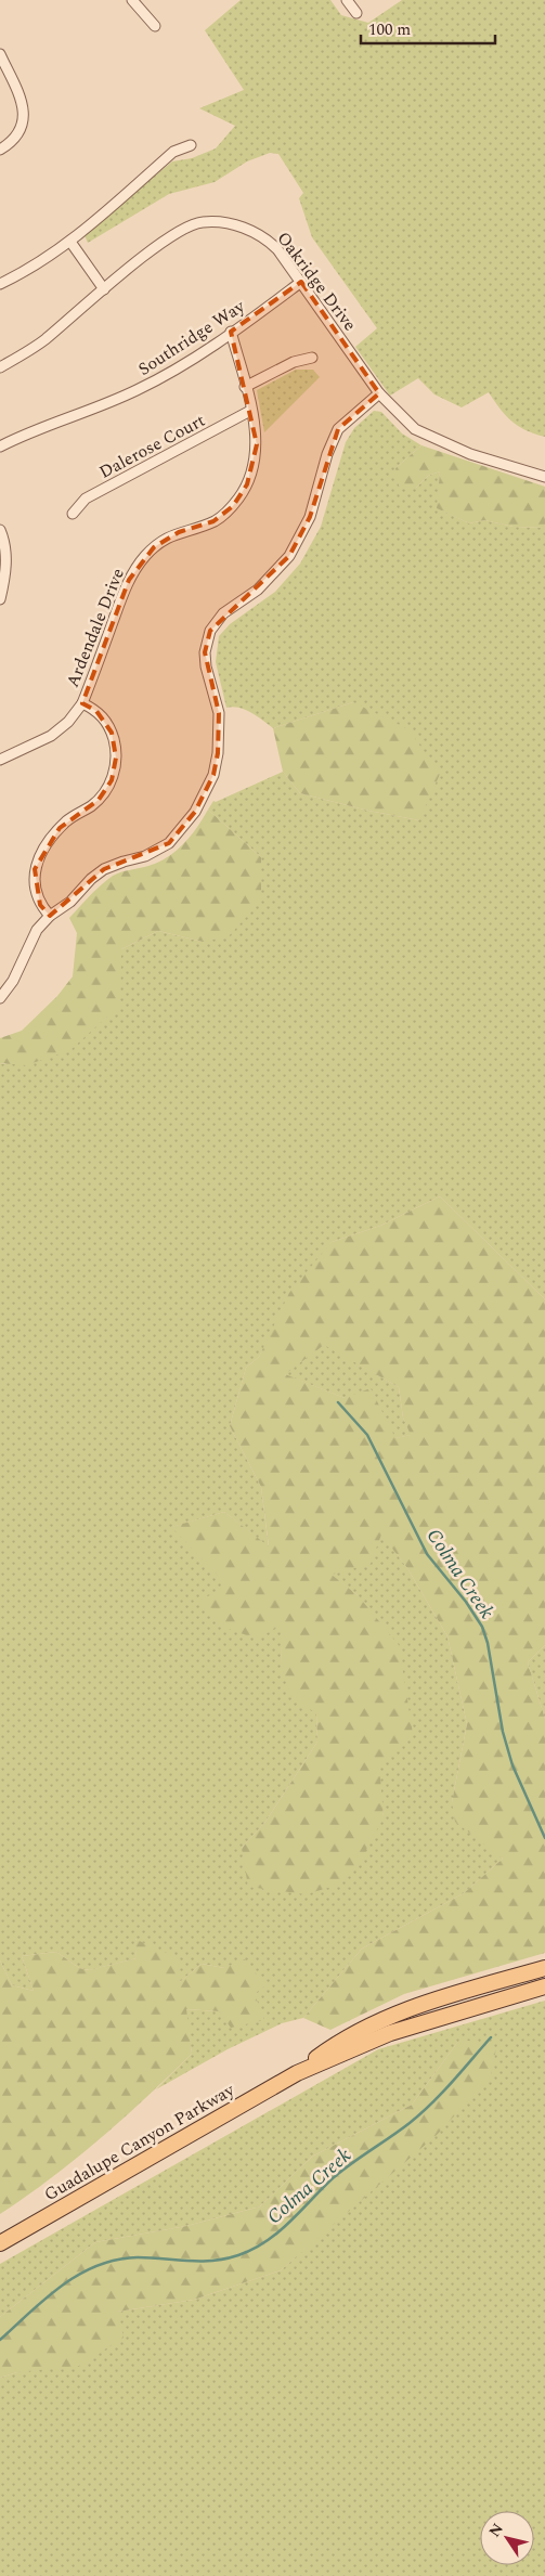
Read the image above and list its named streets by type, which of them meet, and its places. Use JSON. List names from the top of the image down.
{
  "streets": {
    "main road": ["Guadalupe Canyon Parkway"],
    "street": [
      "Oakridge Drive",
      "Southridge Way",
      "Dalerose Court",
      "Ardendale Drive"
    ]
  },
  "crossings": [
    ["Oakridge Drive", "Southridge Way"],
    ["Southridge Way", "Ardendale Drive"],
    ["Dalerose Court", "Ardendale Drive"]
  ],
  "water": ["Colma Creek"],
  "scale_bar": "100 m",
  "north": "top left"
}
